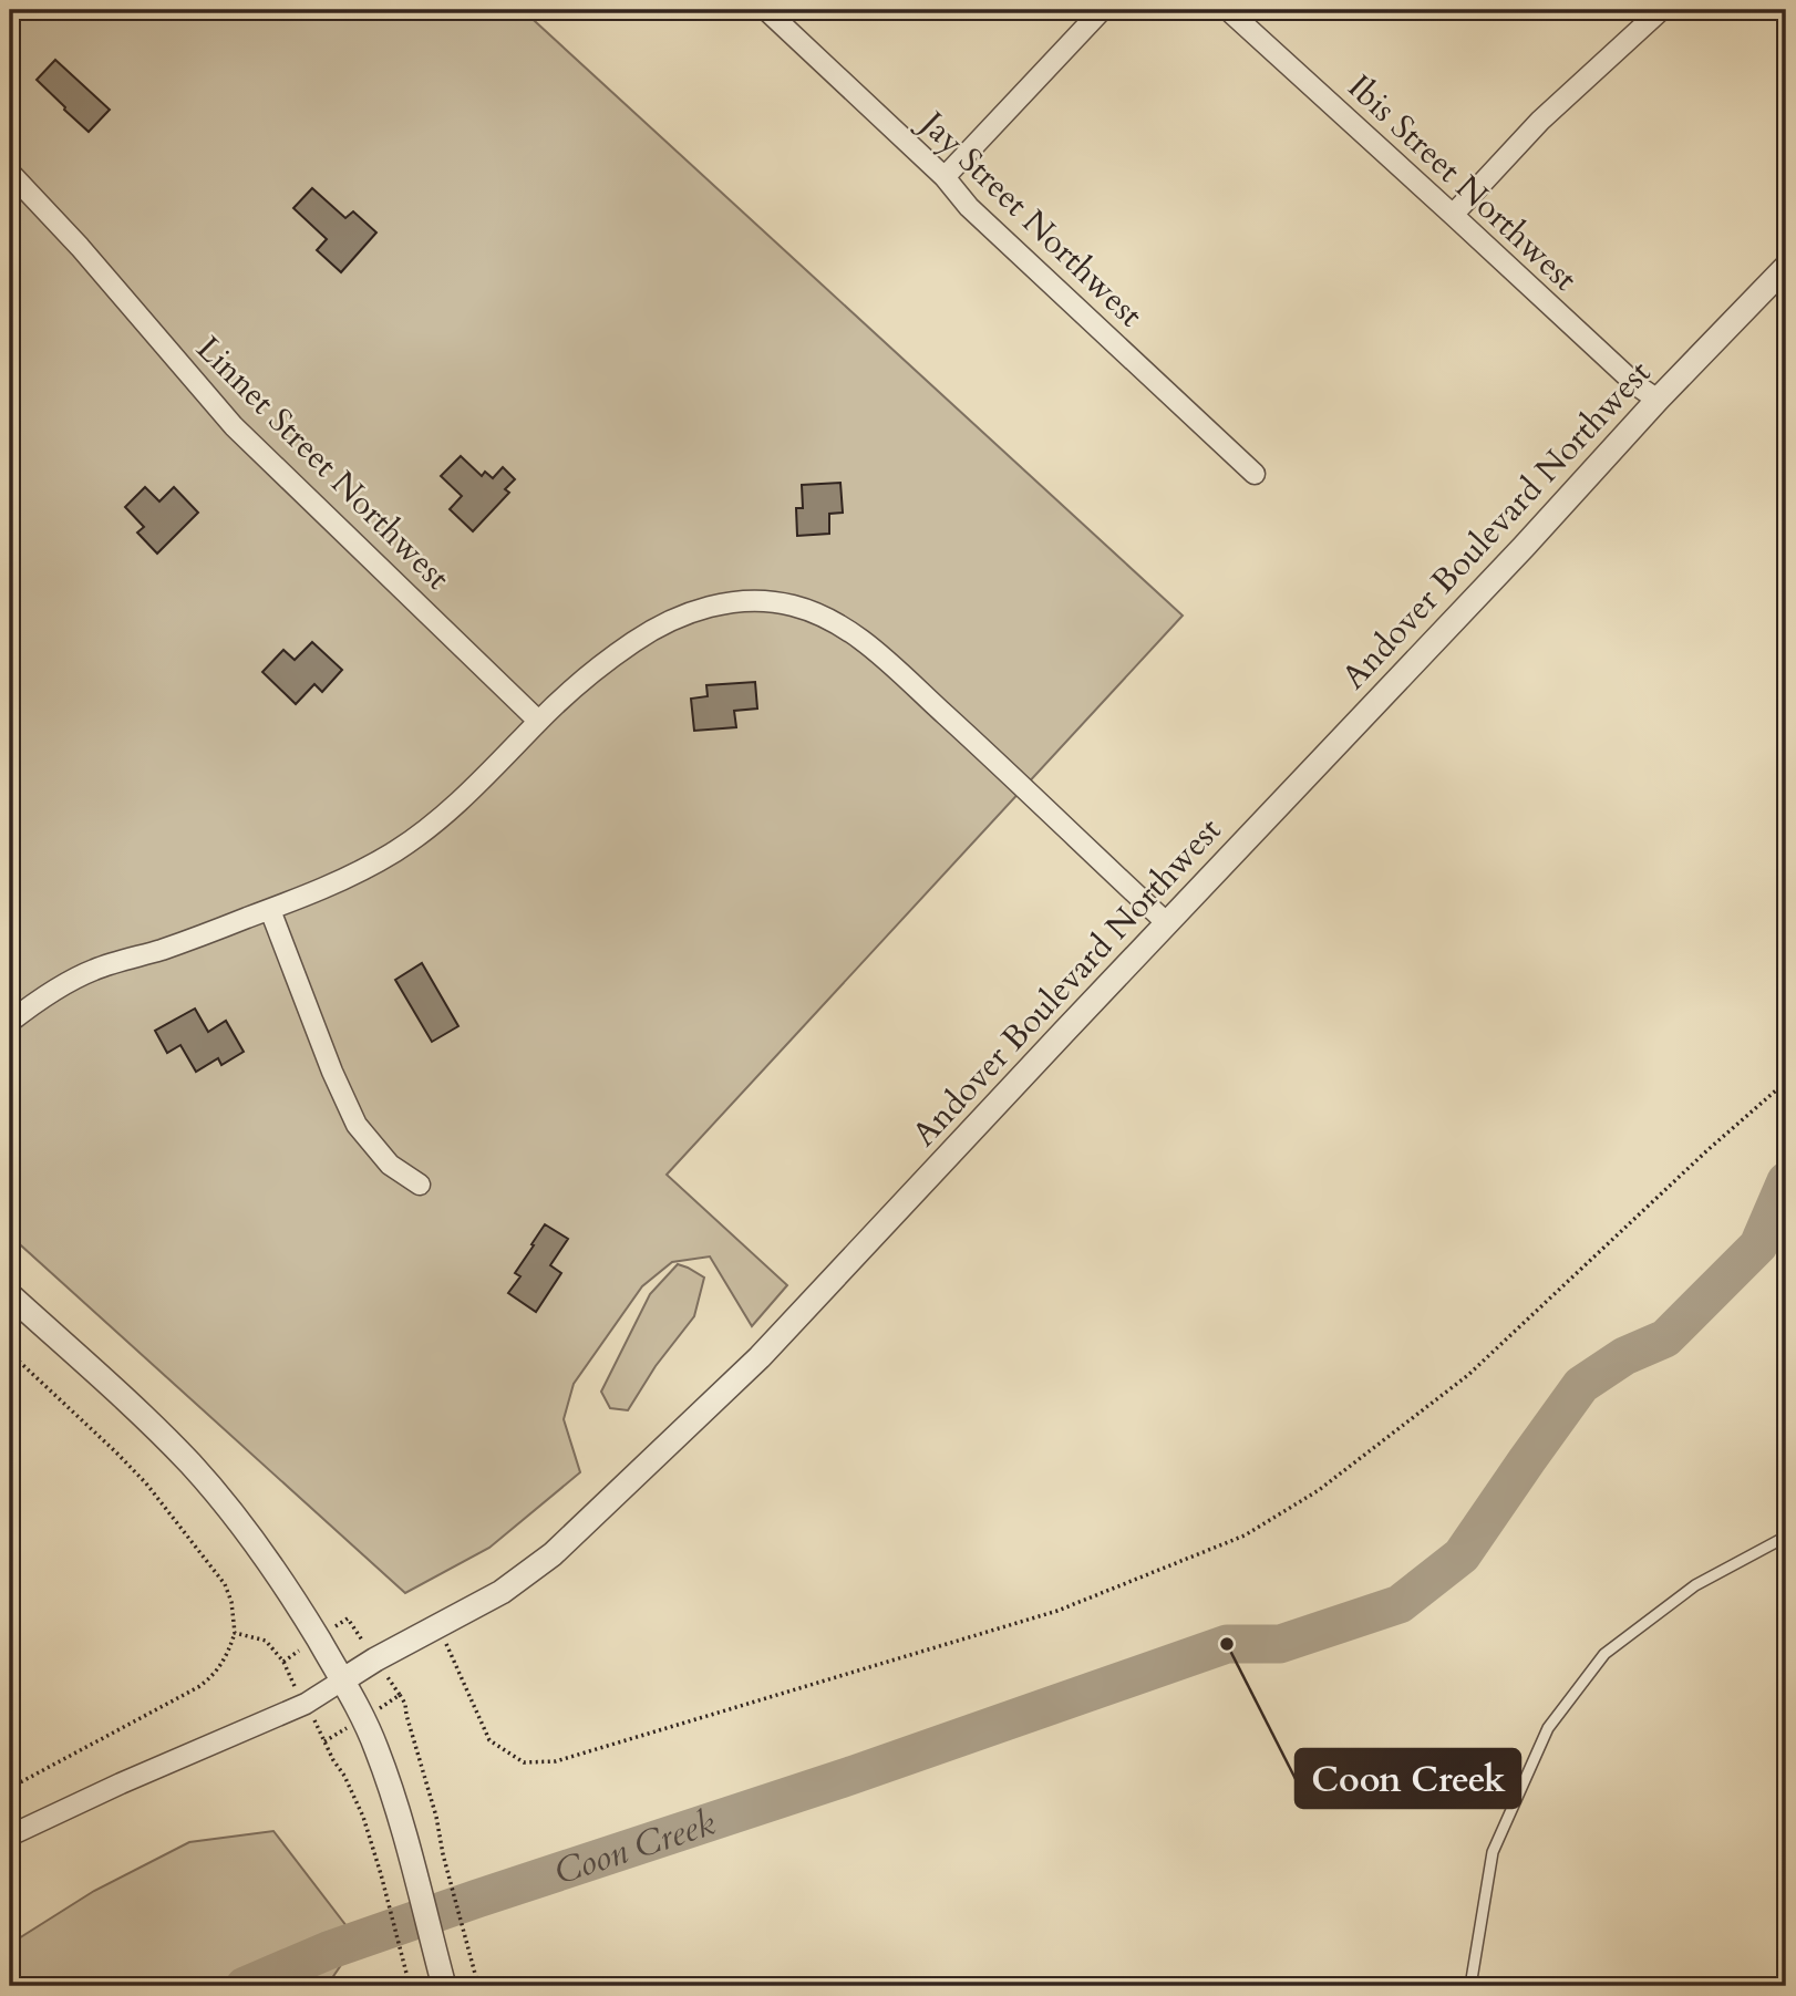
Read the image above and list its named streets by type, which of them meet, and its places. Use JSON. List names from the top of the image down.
{
  "streets": {
    "street": [
      "Ibis Street Northwest",
      "Jay Street Northwest",
      "Linnet Street Northwest",
      "Andover Boulevard Northwest"
    ]
  },
  "crossings": [
    ["Ibis Street Northwest", "Andover Boulevard Northwest"]
  ],
  "water": ["Coon Creek"],
  "places": ["Coon Creek"]
}
